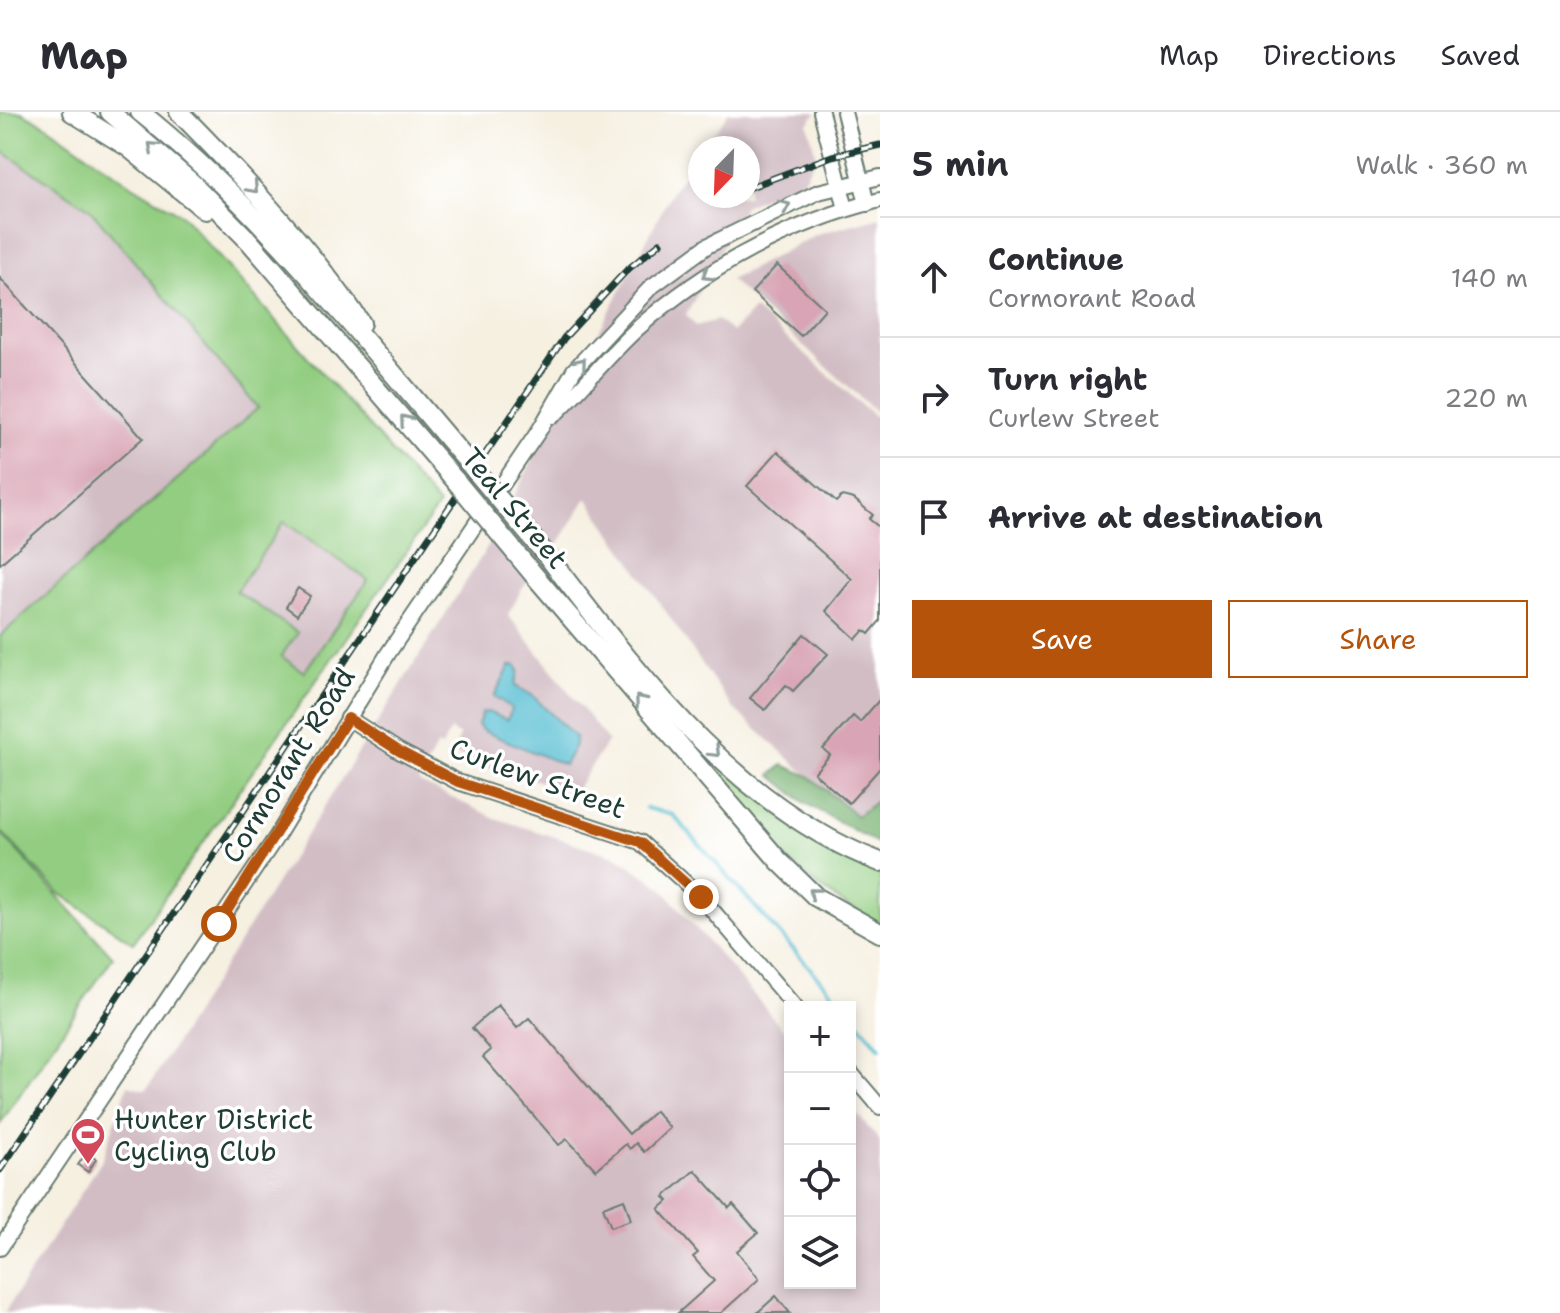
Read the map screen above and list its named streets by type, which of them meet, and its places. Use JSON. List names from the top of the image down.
{
  "streets": {
    "main road": ["Teal Street"],
    "street": ["Cormorant Road", "Curlew Street"]
  },
  "crossings": [
    ["Cormorant Road", "Curlew Street"]
  ],
  "places": {
    "sports": ["Hunter District Cycling Club"]
  },
  "north": "bottom left",
  "page": {
    "header": "Map",
    "nav": ["Map", "Directions", "Saved"],
    "heading": ["5 min", "Walk · 360 m"],
    "list": [
      ["Continue", "Cormorant Road", "140 m"],
      ["Turn right", "Curlew Street", "220 m"],
      "Arrive at destination"
    ],
    "buttons": ["Save", "Share"],
    "map_buttons": ["+", "−"]
  }
}
